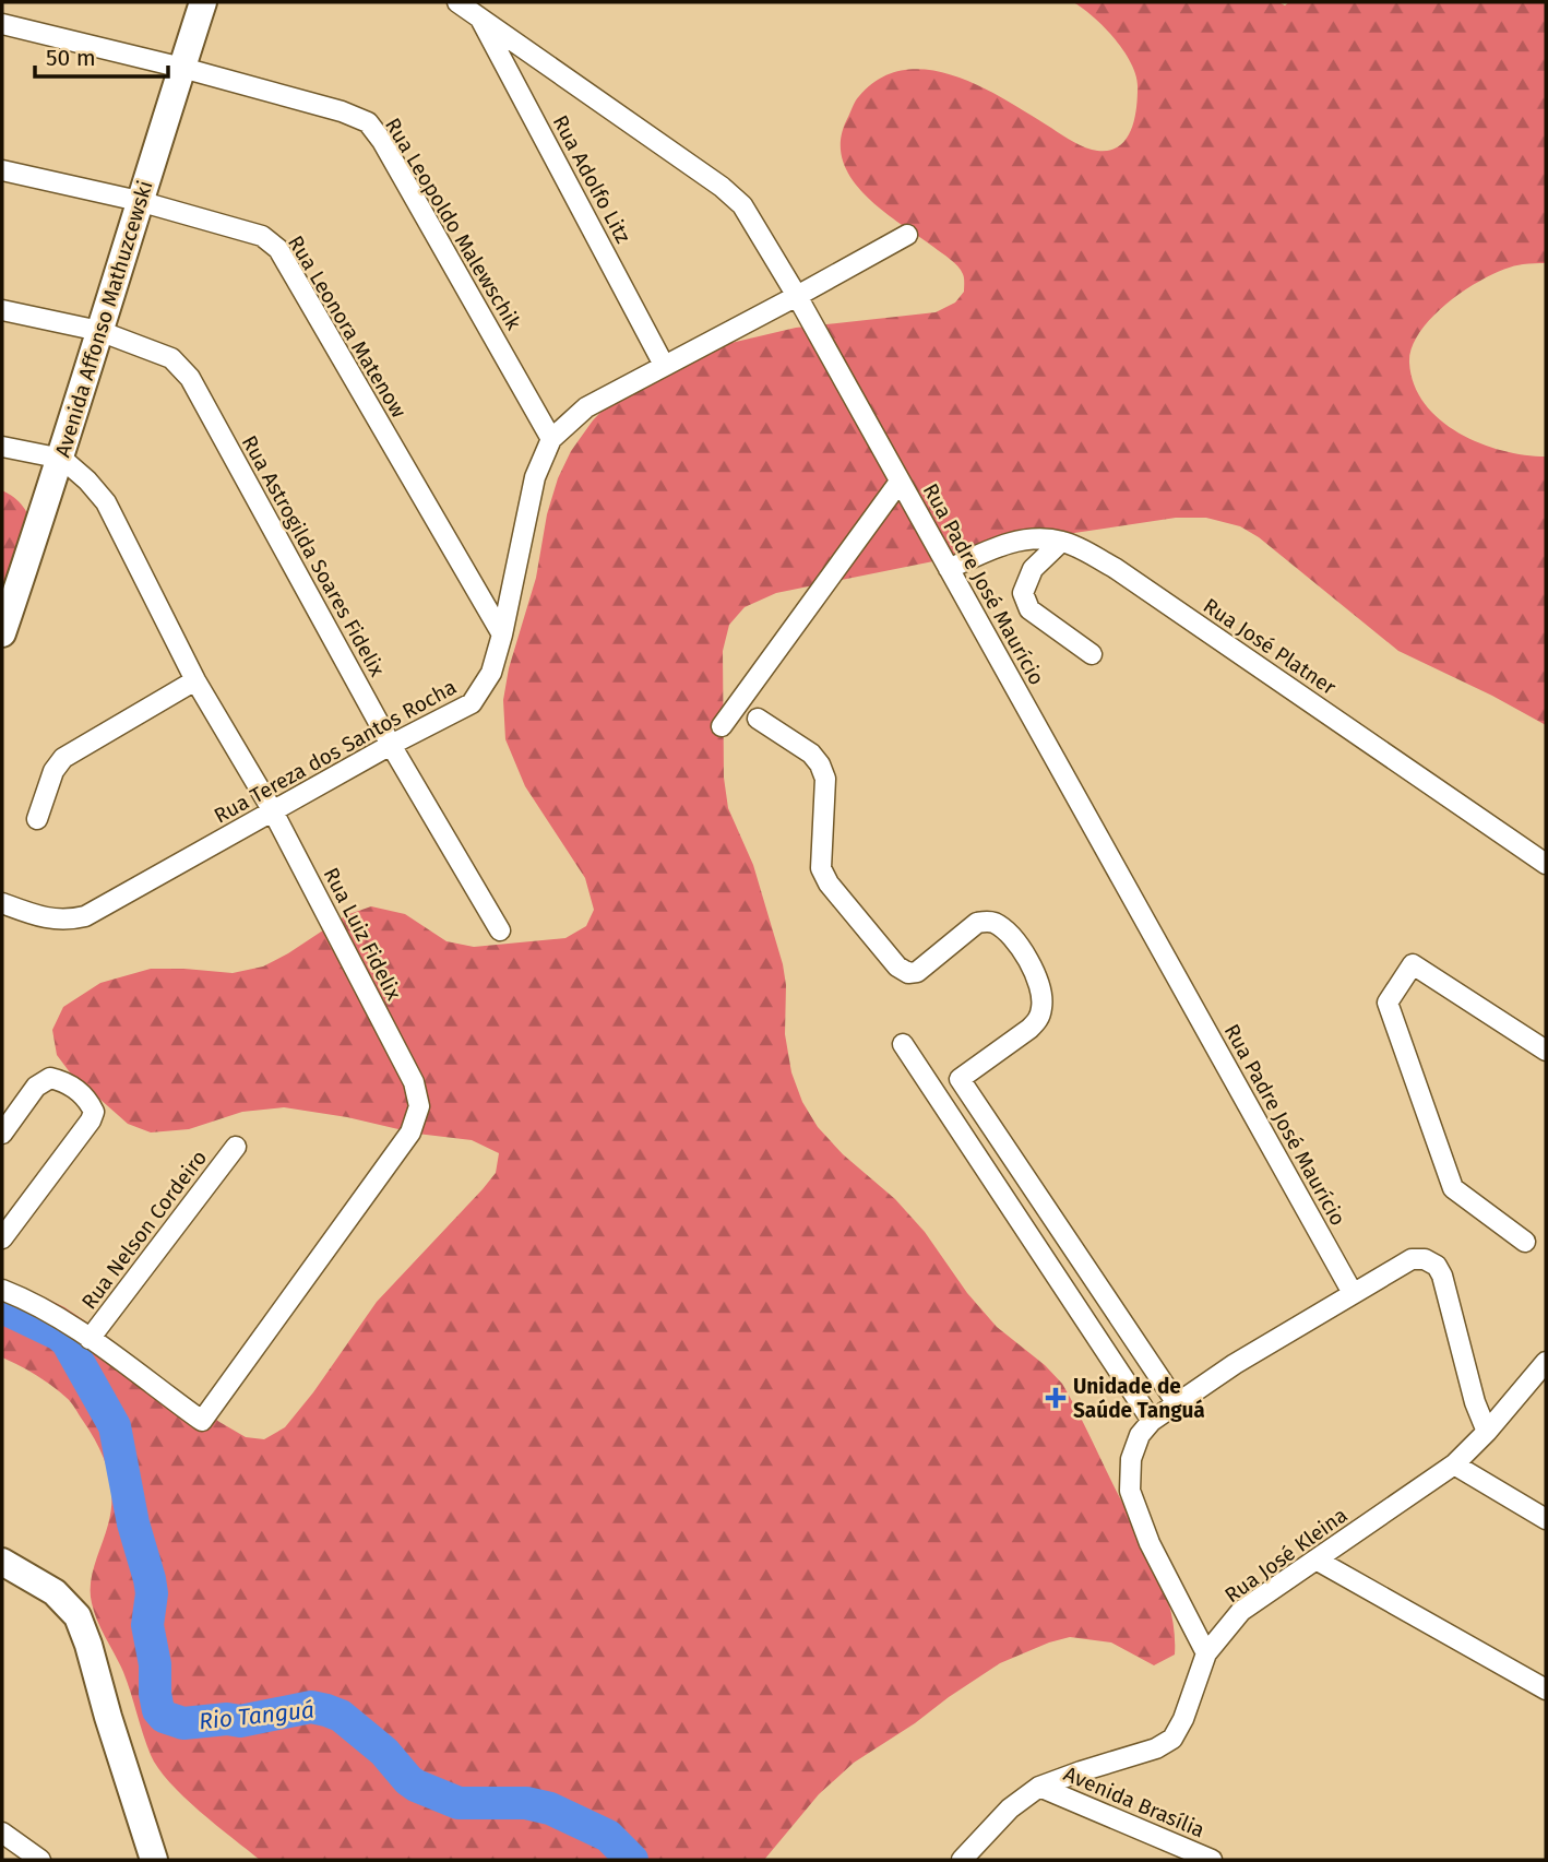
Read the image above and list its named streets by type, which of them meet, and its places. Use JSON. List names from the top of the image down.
{
  "streets": {
    "street": [
      "Rua Adolfo Litz",
      "Rua Leopoldo Malewschik",
      "Avenida Affonso Mathuzcewski",
      "Rua Leonora Matenow",
      "Rua Astrogilda Soares Fidelix",
      "Rua Padre José Maurício",
      "Rua José Platner",
      "Rua Tereza dos Santos Rocha",
      "Rua Luiz Fidelix",
      "Rua Nelson Cordeiro",
      "Rua José Kleina",
      "Avenida Brasília"
    ]
  },
  "crossings": [
    ["Rua Adolfo Litz", "Rua Padre José Maurício"],
    ["Rua Adolfo Litz", "Rua Tereza dos Santos Rocha"],
    ["Rua Leopoldo Malewschik", "Avenida Affonso Mathuzcewski"],
    ["Rua Leopoldo Malewschik", "Rua Tereza dos Santos Rocha"],
    ["Avenida Affonso Mathuzcewski", "Rua Leonora Matenow"],
    ["Avenida Affonso Mathuzcewski", "Rua Astrogilda Soares Fidelix"],
    ["Avenida Affonso Mathuzcewski", "Rua Luiz Fidelix"],
    ["Rua Leonora Matenow", "Rua Tereza dos Santos Rocha"],
    ["Rua Astrogilda Soares Fidelix", "Rua Tereza dos Santos Rocha"],
    ["Rua Padre José Maurício", "Rua José Platner"],
    ["Rua Padre José Maurício", "Rua Tereza dos Santos Rocha"],
    ["Rua Tereza dos Santos Rocha", "Rua Luiz Fidelix"],
    ["Rua Luiz Fidelix", "Rua Nelson Cordeiro"],
    ["Rua José Kleina", "Avenida Brasília"]
  ],
  "water": ["Rio Tanguá"],
  "places": {
    "health": ["Unidade de Saúde Tanguá"]
  },
  "scale_bar": "50 m"
}
